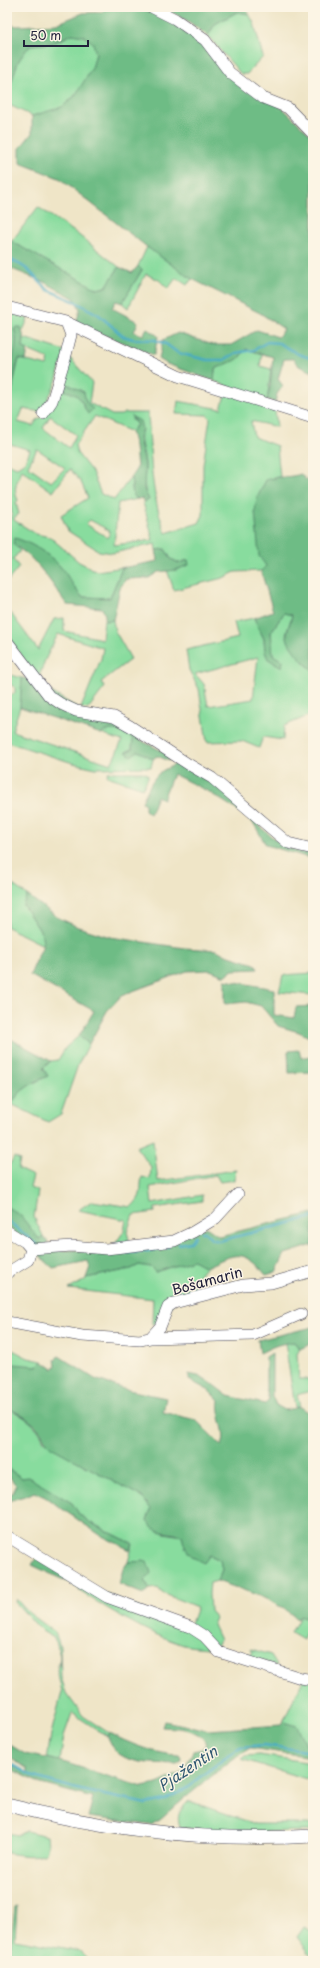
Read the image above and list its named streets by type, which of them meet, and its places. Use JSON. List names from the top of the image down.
{
  "streets": {
    "street": ["Bošamarin"]
  },
  "water": ["Pjažentin"],
  "scale_bar": "50 m"
}
